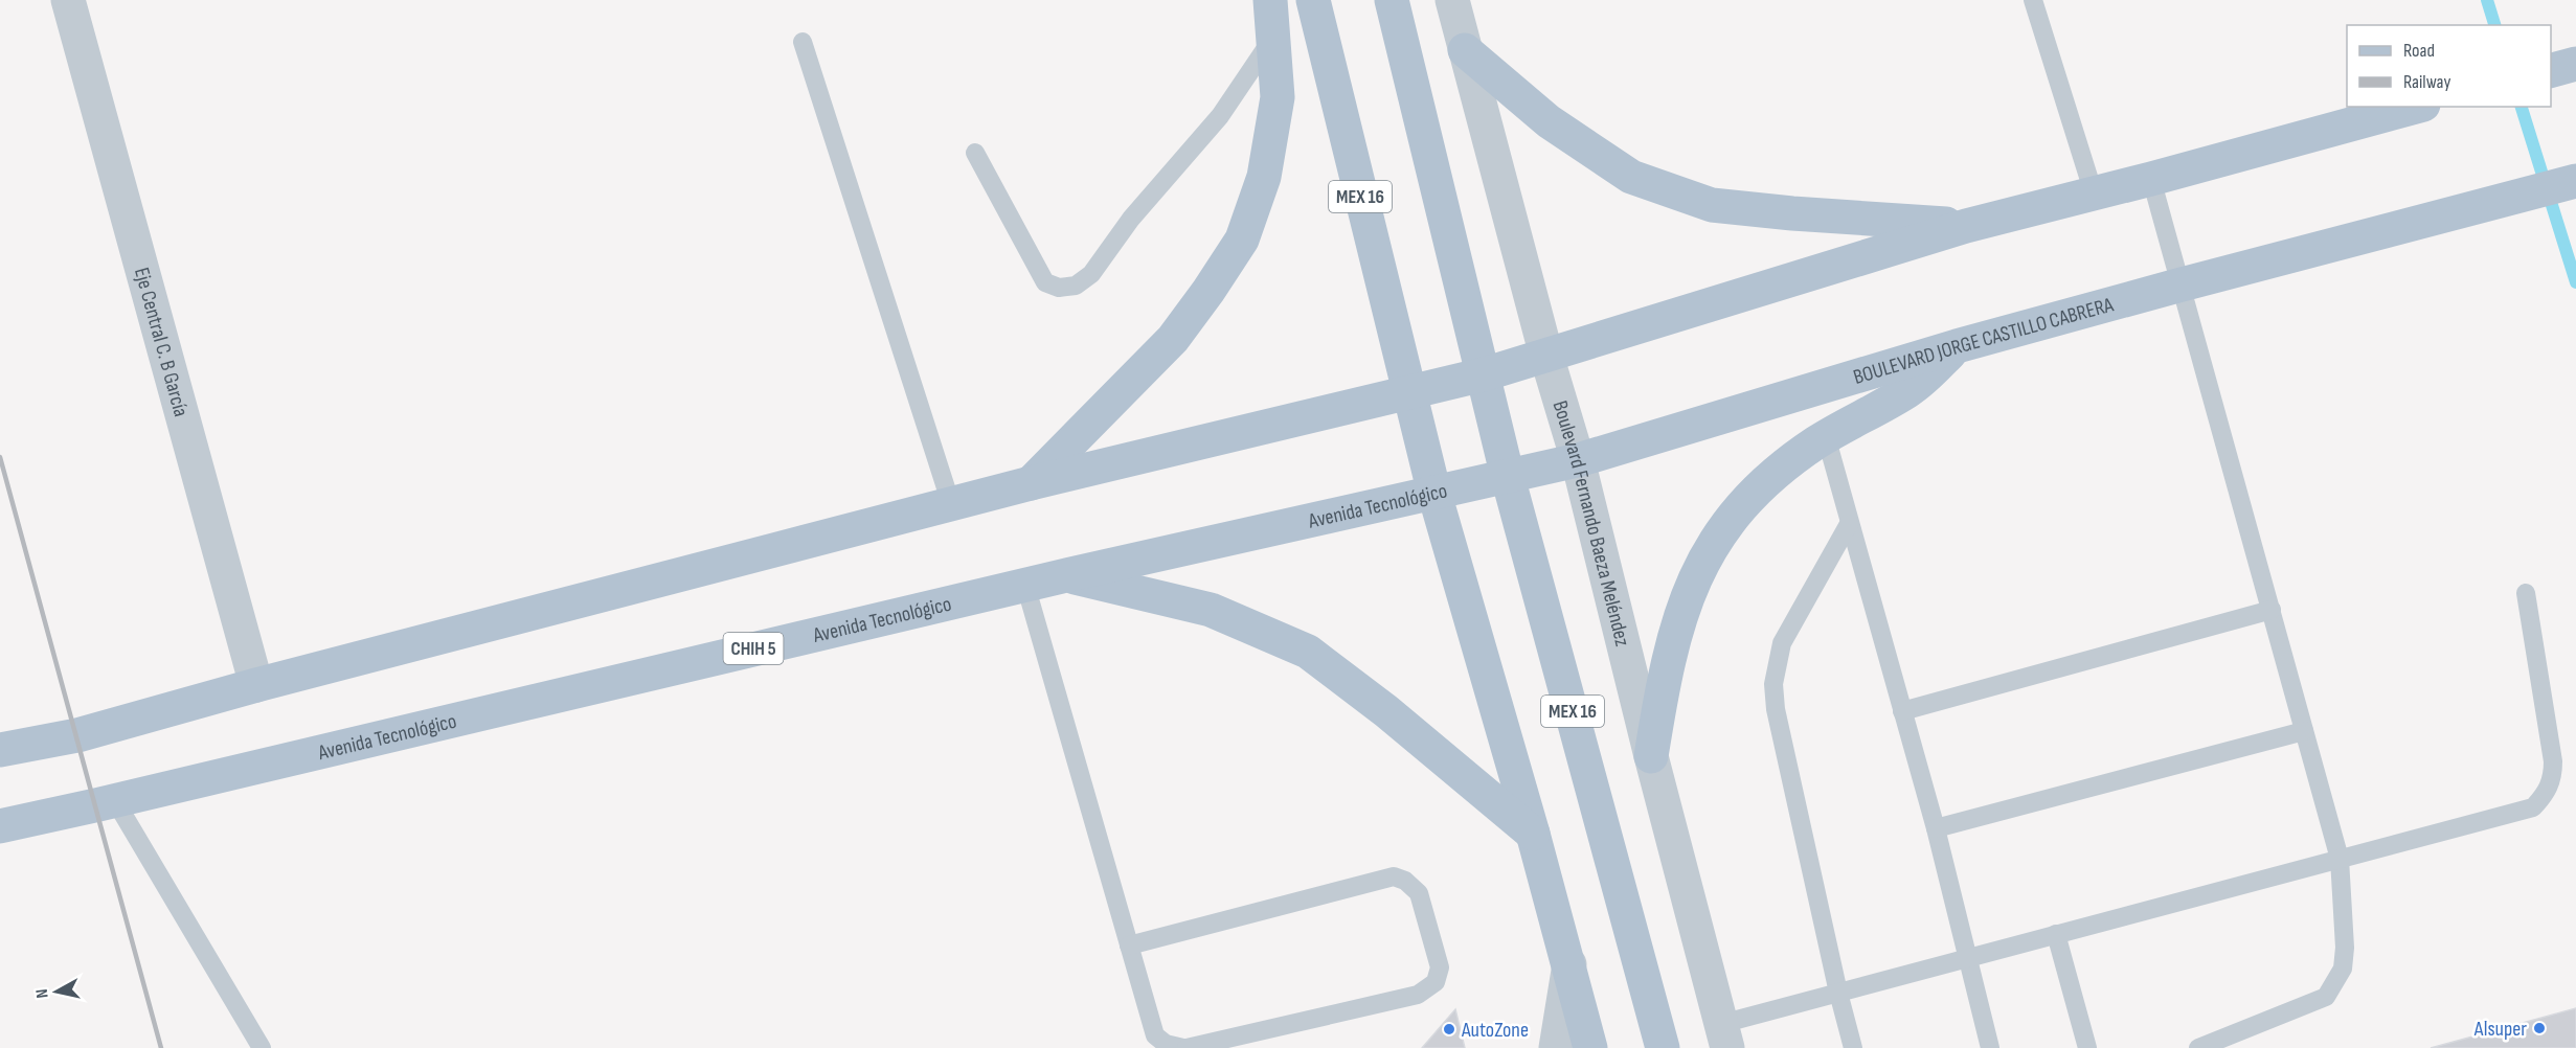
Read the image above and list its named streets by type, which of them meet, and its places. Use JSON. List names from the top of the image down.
{
  "streets": {
    "main road": [
      "MEX 16",
      "BOULEVARD JORGE CASTILLO CABRERA",
      "Avenida Tecnológico",
      "CHIH 5"
    ],
    "street": ["Eje Central C. B García", "Boulevard Fernando Baeza Meléndez"]
  },
  "crossings": [
    ["MEX 16", "BOULEVARD JORGE CASTILLO CABRERA"],
    ["MEX 16", "Avenida Tecnológico"],
    ["BOULEVARD JORGE CASTILLO CABRERA", "Avenida Tecnológico"],
    ["BOULEVARD JORGE CASTILLO CABRERA", "Boulevard Fernando Baeza Meléndez"]
  ],
  "places": ["Alsuper", "AutoZone"],
  "legend": ["Road", "Railway"],
  "north": "left"
}
